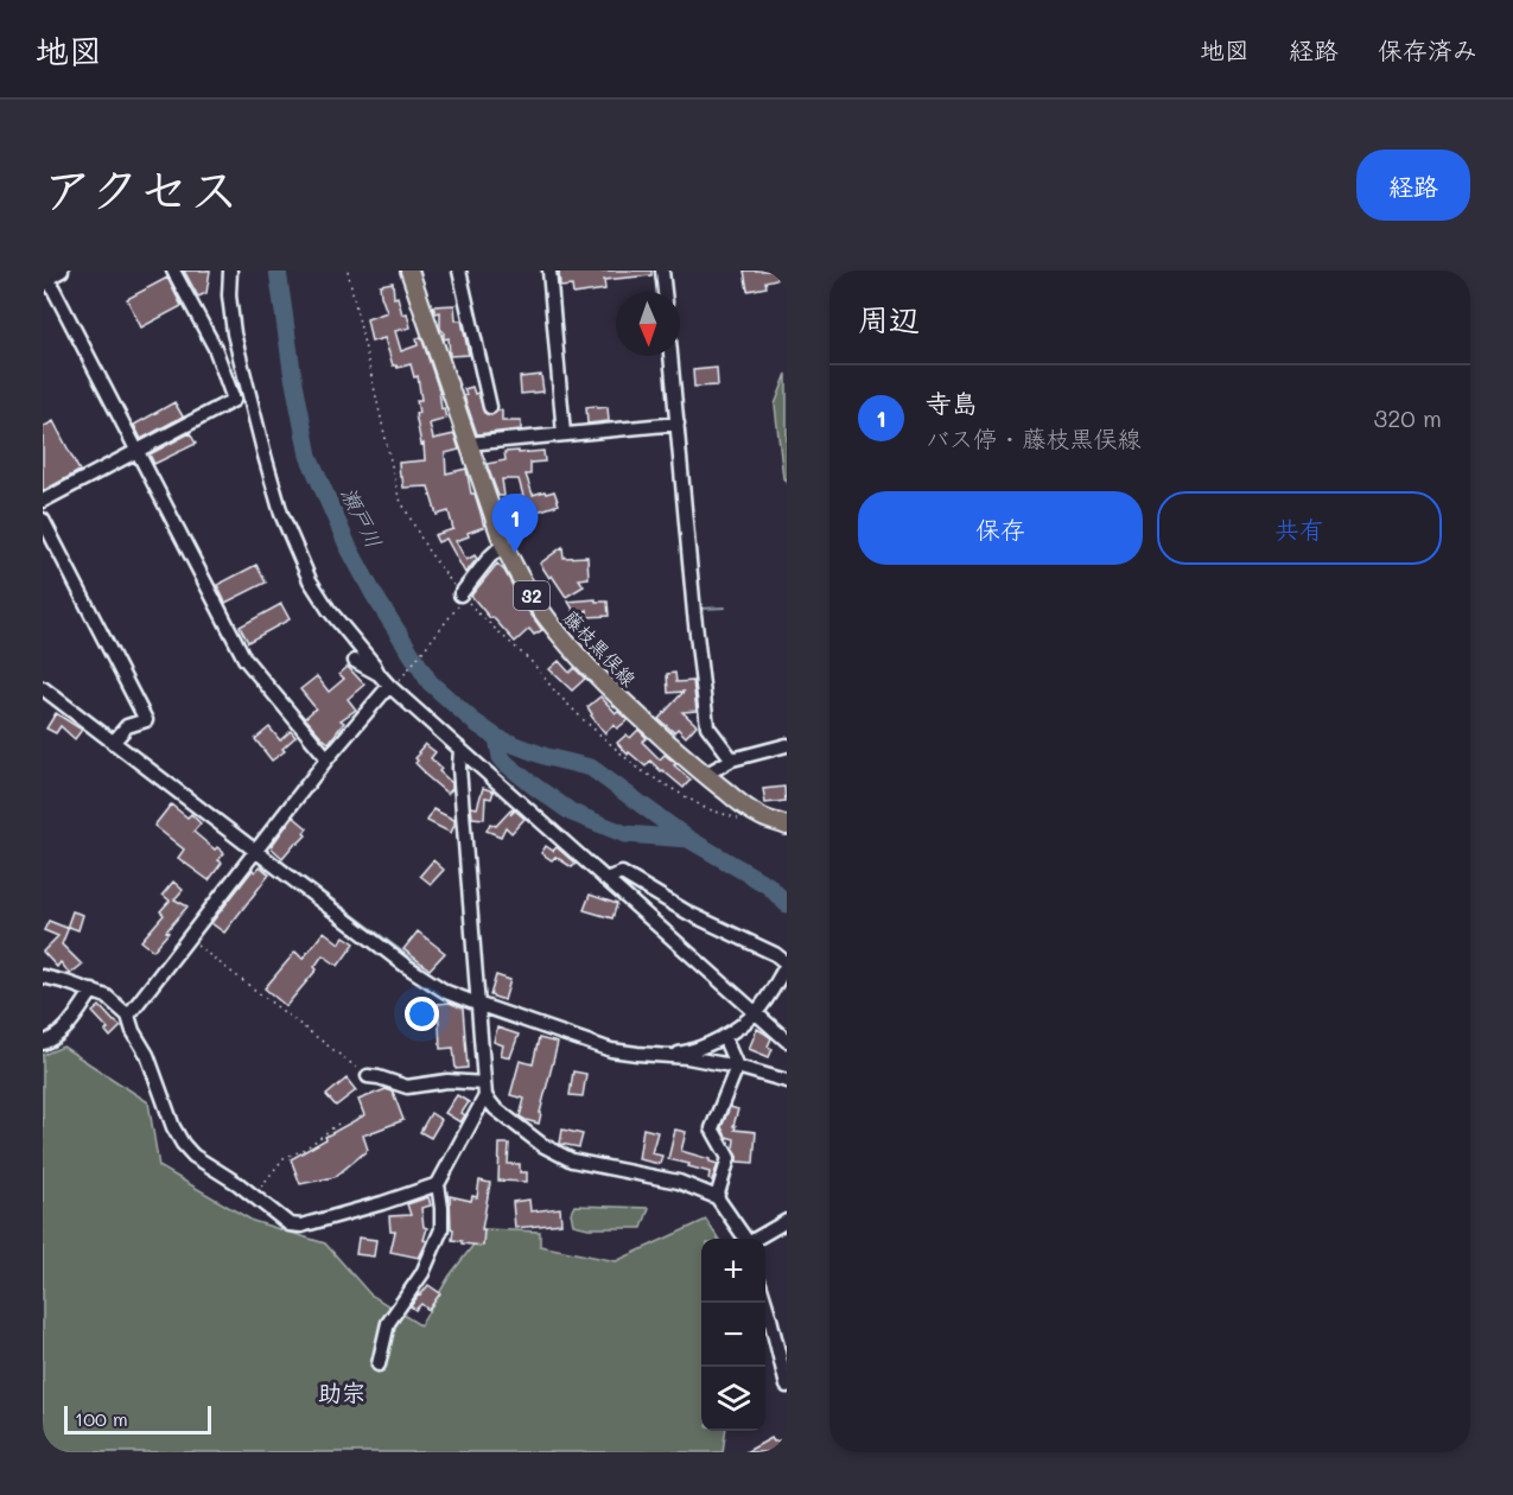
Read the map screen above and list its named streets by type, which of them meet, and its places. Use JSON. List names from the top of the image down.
{
  "streets": {
    "main road": ["32", "藤枝黒俣線"]
  },
  "districts": ["助宗"],
  "water": ["瀬戸川"],
  "scale_bar": "100 m",
  "north": "bottom",
  "page": {
    "header": "地図",
    "nav": ["地図", "経路", "保存済み"],
    "title": "アクセス",
    "buttons": [
      "経路",
      ["保存", "共有"]
    ],
    "heading": "周辺",
    "list": [
      {
        "mark": "1",
        "name": "寺島",
        "note": "バス停 · 藤枝黒俣線",
        "value": "320 m"
      }
    ],
    "pins": "1",
    "map_buttons": ["+", "−"],
    "scale": "100 m"
  }
}
